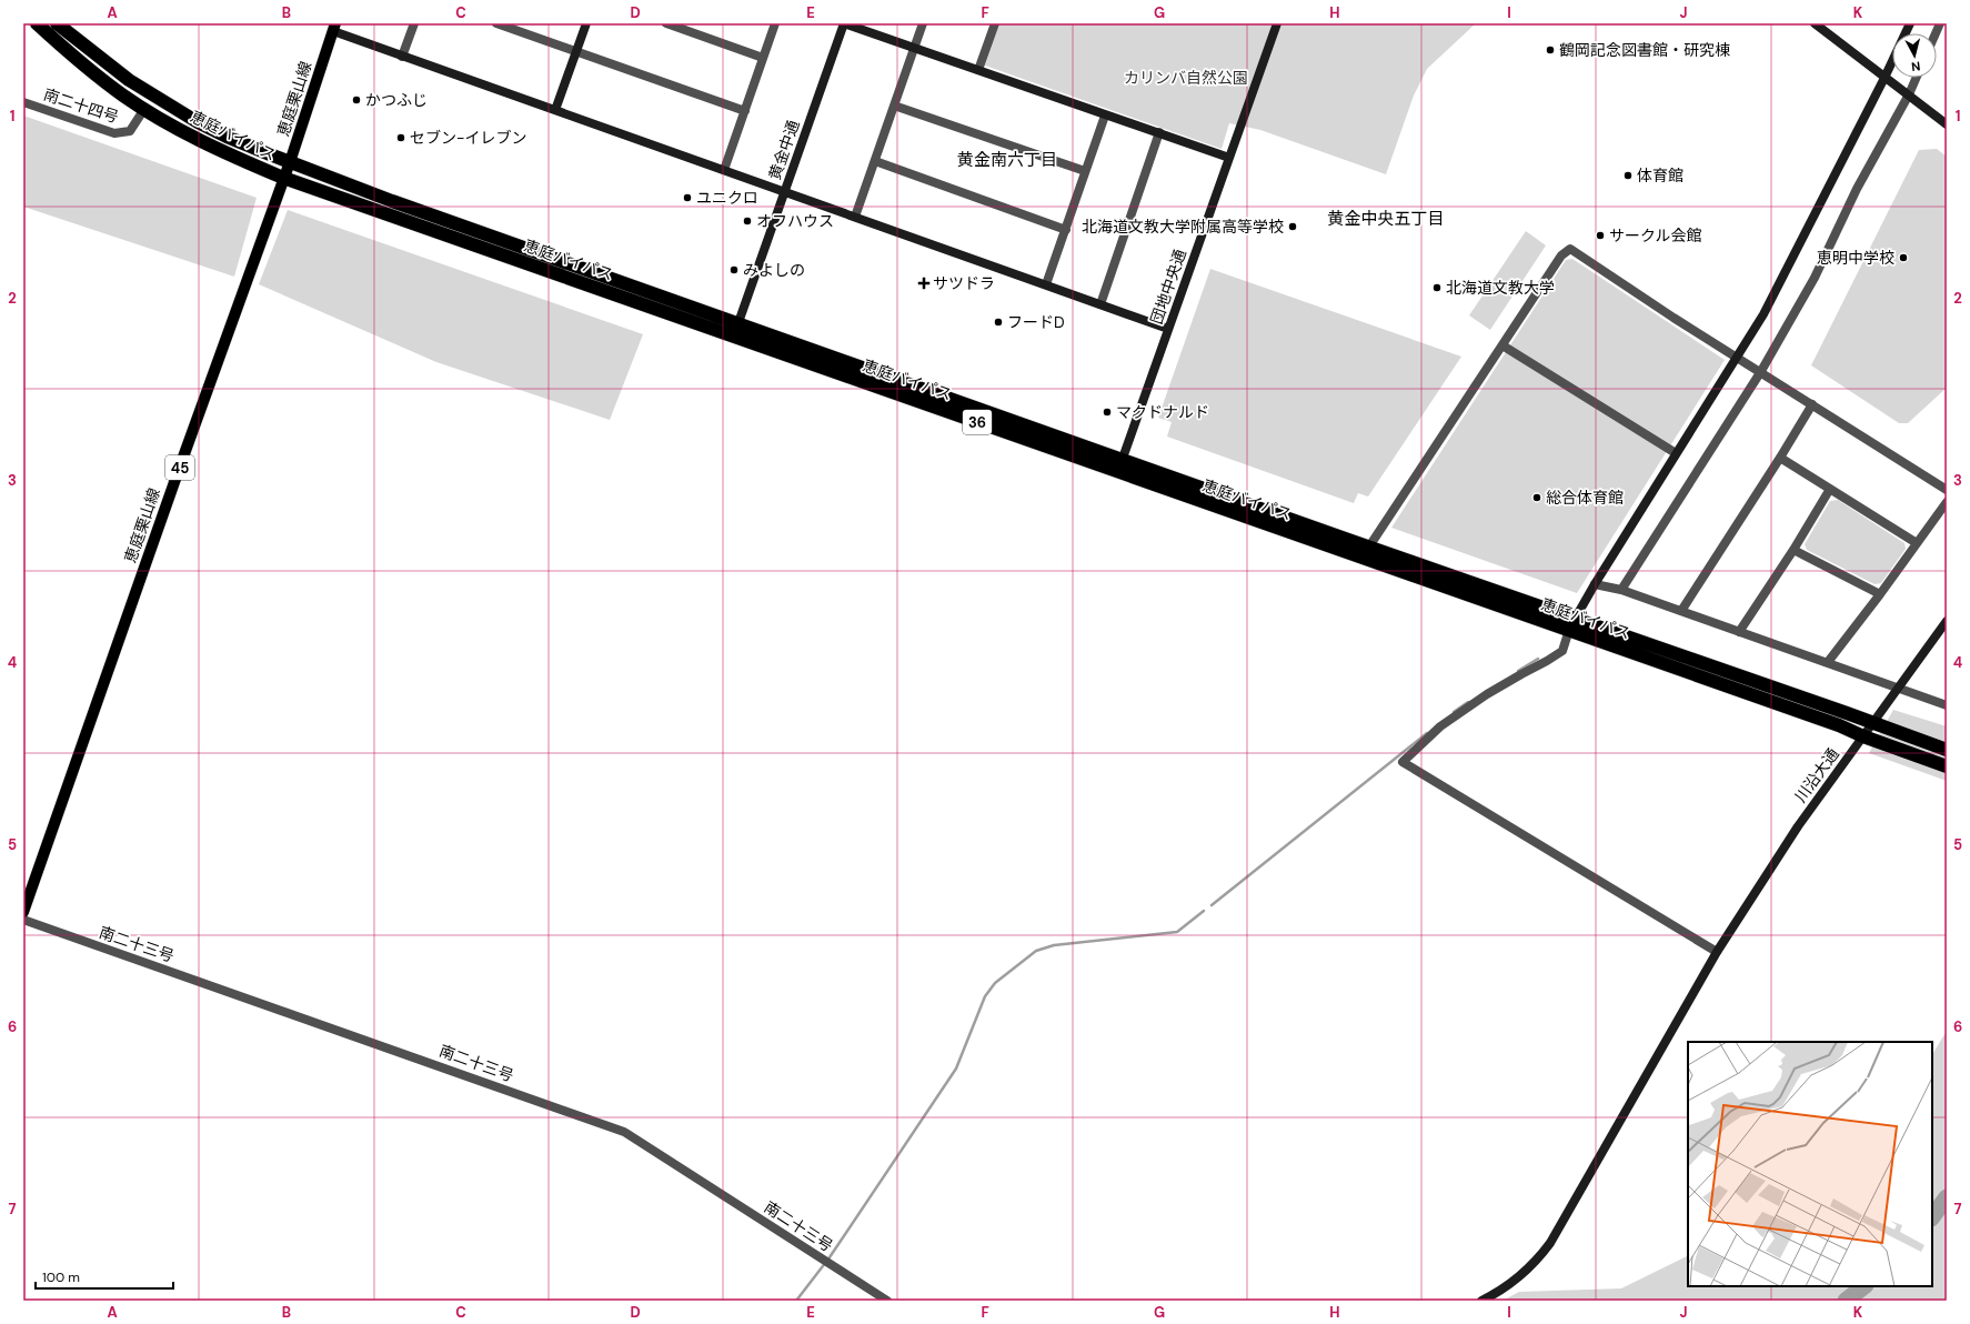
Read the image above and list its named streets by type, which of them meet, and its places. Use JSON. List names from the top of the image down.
{
  "streets": {
    "highway": ["恵庭バイパス", "36"],
    "main road": ["恵庭栗山線", "45"],
    "street": [
      "南二十四号",
      "黄金中通",
      "団地中央通",
      "川沿大通",
      "南二十三号"
    ]
  },
  "crossings": [
    ["恵庭栗山線", "恵庭バイパス"],
    ["南二十四号", "恵庭バイパス"],
    ["恵庭バイパス", "黄金中通"],
    ["恵庭バイパス", "団地中央通"],
    ["恵庭バイパス", "川沿大通"]
  ],
  "districts": ["黄金南六丁目", "黄金中央五丁目"],
  "parks": ["カリンバ自然公園"],
  "places": {
    "other": [
      "鶴岡記念図書館・研究棟",
      "かつふじ",
      "セブン-イレブン",
      "体育館",
      "ユニクロ",
      "オフハウス",
      "北海道文教大学附属高等学校",
      "サークル会館",
      "恵明中学校",
      "みよしの",
      "北海道文教大学",
      "フードD",
      "マクドナルド",
      "総合体育館"
    ],
    "health": ["サツドラ"]
  },
  "scale_bar": "100 m",
  "north": "bottom",
  "grid": {
    "columns": [
      "A",
      "B",
      "C",
      "D",
      "E",
      "F",
      "G",
      "H",
      "I",
      "J",
      "K"
    ],
    "rows": [
      "1",
      "2",
      "3",
      "4",
      "5",
      "6",
      "7"
    ]
  }
}
